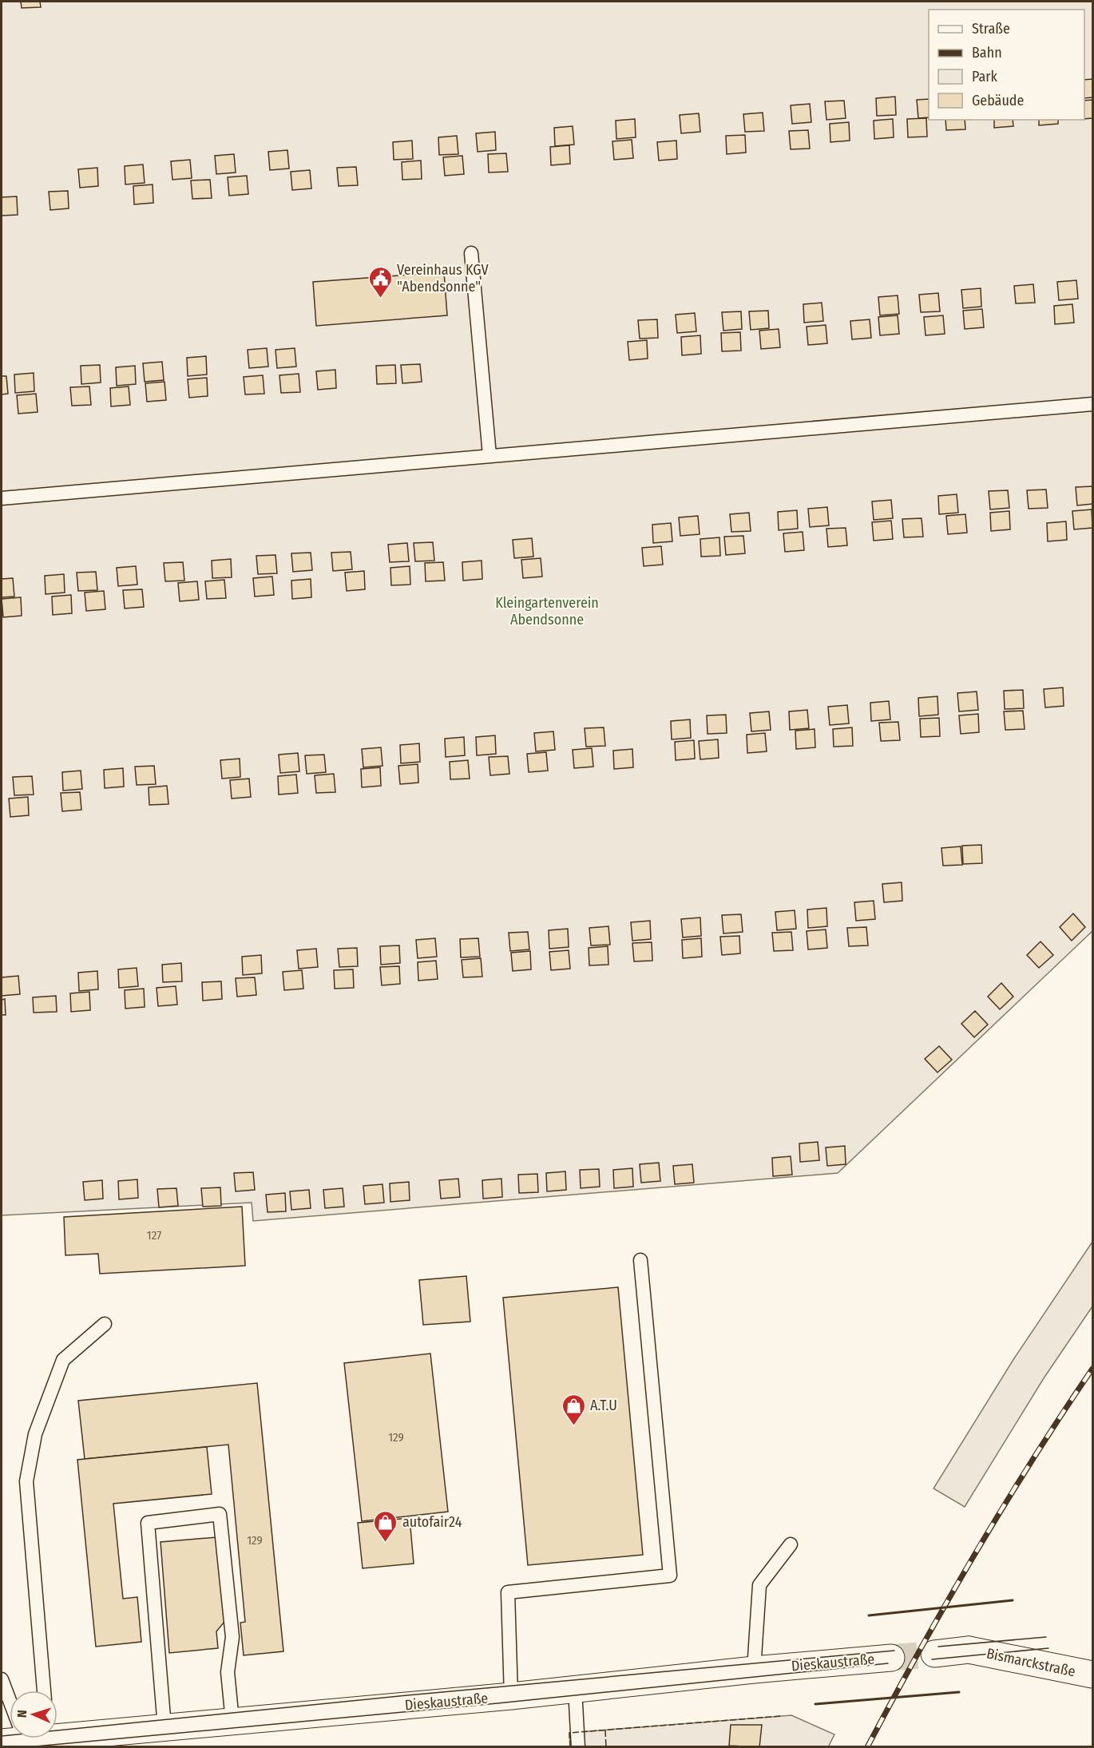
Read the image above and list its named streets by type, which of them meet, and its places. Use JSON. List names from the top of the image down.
{
  "streets": {
    "main road": ["Dieskaustraße", "Bismarckstraße"]
  },
  "parks": ["Kleingartenverein Abendsonne"],
  "places": {
    "public building": ["Vereinhaus KGV \"Abendsonne\""],
    "shop": ["A.T.U", "autofair24"]
  },
  "house_numbers": ["127", "129", "129"],
  "legend": [
    "Straße",
    "Bahn",
    "Park",
    "Gebäude"
  ],
  "north": "left"
}
